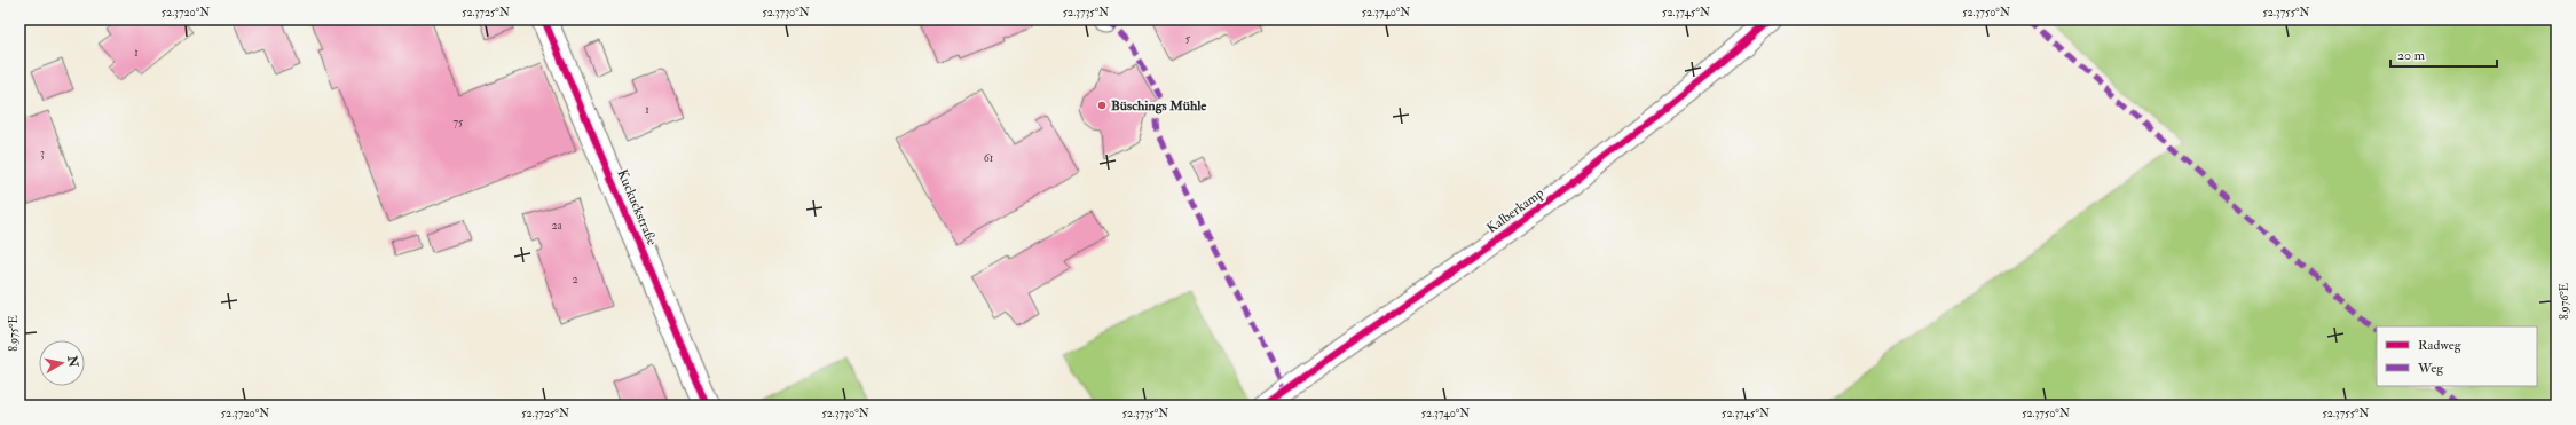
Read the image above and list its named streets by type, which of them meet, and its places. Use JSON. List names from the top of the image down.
{
  "streets": {
    "street": ["Kuckuckstraße"],
    "lane": ["Kalberkamp"]
  },
  "places": ["Büschings Mühle"],
  "house_numbers": [
    "5",
    "1",
    "1",
    "75",
    "3",
    "61",
    "2a",
    "2"
  ],
  "legend": ["Radweg", "Weg"],
  "scale_bar": "20 m",
  "north": "right",
  "coordinates": [
    "52.3720°N",
    "52.3725°N",
    "52.3730°N",
    "52.3735°N",
    "52.3740°N",
    "52.3745°N",
    "52.3750°N",
    "52.3755°N",
    "8.976°E",
    "8.975°E"
  ]
}
